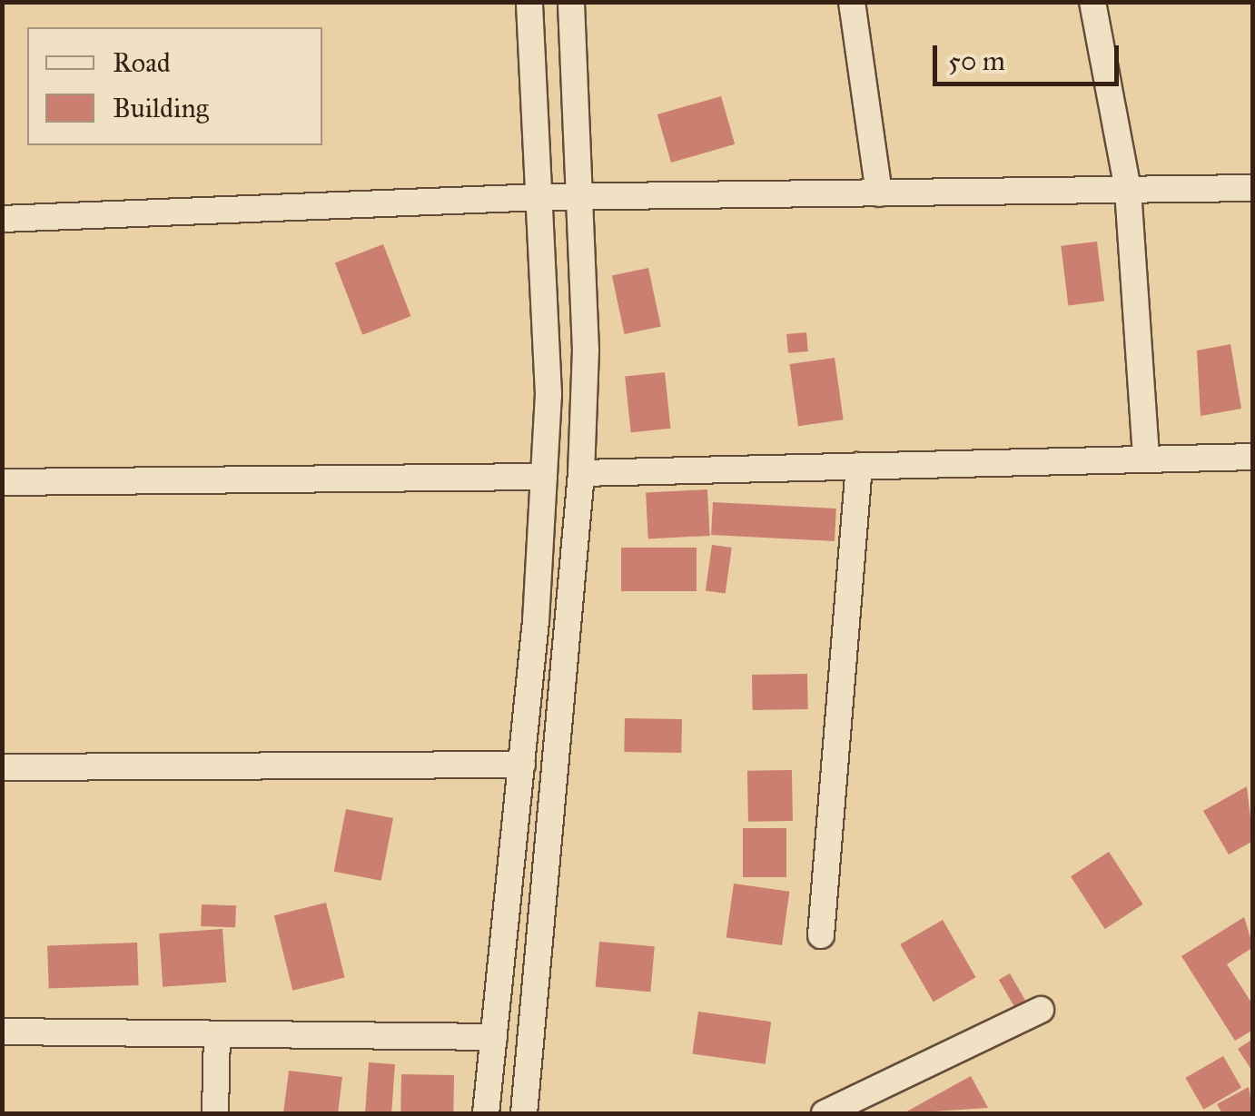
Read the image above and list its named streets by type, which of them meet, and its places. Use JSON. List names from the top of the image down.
{
  "legend": ["Road", "Building"],
  "scale_bar": "50 m"
}
